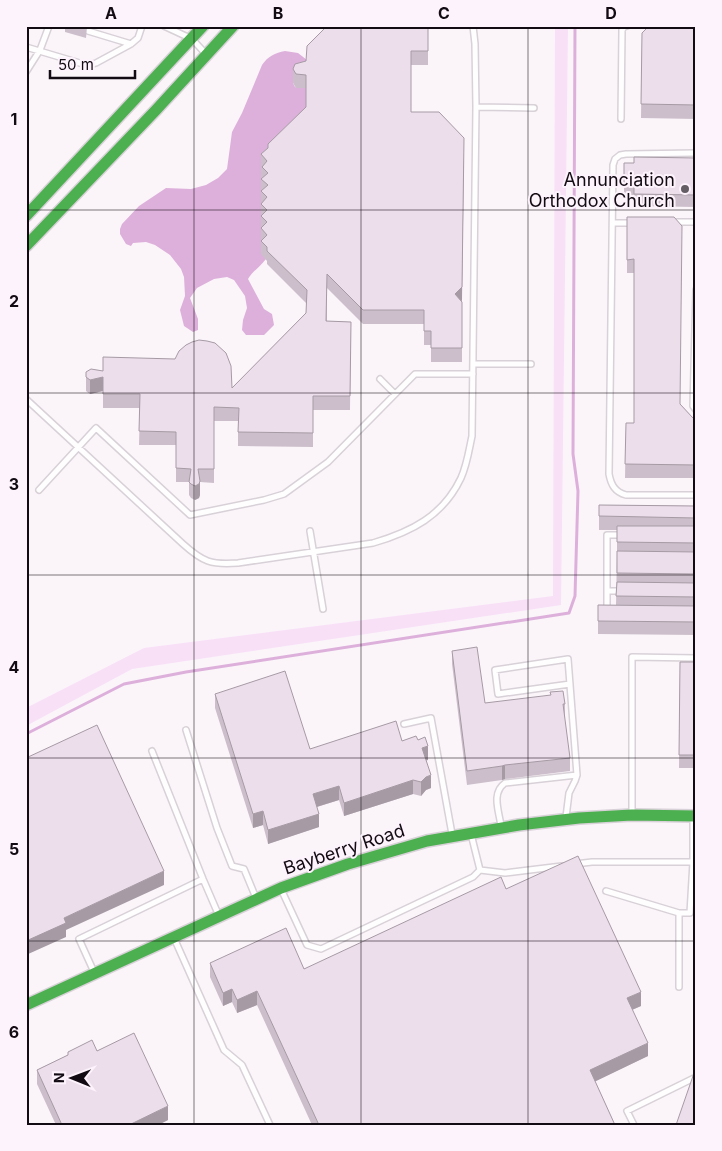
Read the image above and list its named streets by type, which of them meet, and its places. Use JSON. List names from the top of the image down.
{
  "streets": {
    "street": ["Bayberry Road"]
  },
  "places": ["Annunciation Orthodox Church"],
  "scale_bar": "50 m",
  "north": "left",
  "grid": {
    "columns": [
      "A",
      "B",
      "C",
      "D"
    ],
    "rows": [
      "1",
      "2",
      "3",
      "4",
      "5",
      "6"
    ]
  }
}
